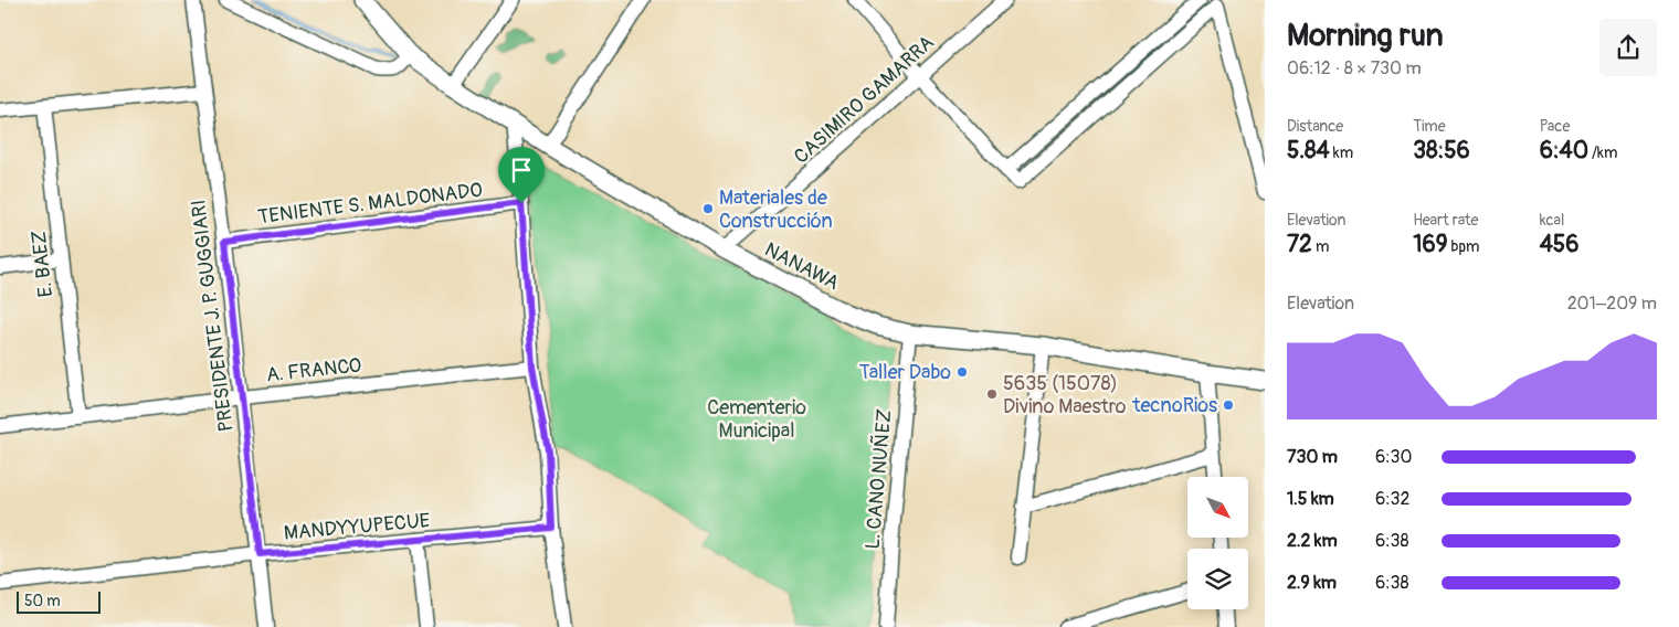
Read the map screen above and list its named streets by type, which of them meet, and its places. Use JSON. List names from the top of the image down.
{
  "streets": {
    "street": [
      "CASIMIRO GAMARRA",
      "TENIENTE S. MALDONADO",
      "E. BAEZ",
      "NANAWA",
      "PRESIDENTE J. P. GUGGIARI",
      "A. FRANCO",
      "L. CANO NUÑEZ",
      "MANDYYUPECUE"
    ]
  },
  "crossings": [
    ["CASIMIRO GAMARRA", "NANAWA"],
    ["TENIENTE S. MALDONADO", "PRESIDENTE J. P. GUGGIARI"],
    ["E. BAEZ", "A. FRANCO"],
    ["NANAWA", "L. CANO NUÑEZ"],
    ["PRESIDENTE J. P. GUGGIARI", "A. FRANCO"],
    ["PRESIDENTE J. P. GUGGIARI", "MANDYYUPECUE"]
  ],
  "parks": ["Cementerio Municipal"],
  "places": [
    "Materiales de Construcción",
    "Taller Dabo",
    "5635 (15078) Divino Maestro",
    "tecnoRios"
  ],
  "scale_bar": "50 m",
  "north": "bottom right",
  "page": {
    "heading": ["Morning run", "06:12 · 8 × 730 m"],
    "stats": [
      ["Distance", "5.84 km"],
      ["Time", "38:56"],
      ["Pace", "6:40 /km"],
      ["Elevation", "72 m"],
      ["Heart rate", "169 bpm"],
      ["kcal", "456"]
    ],
    "chart": ["Elevation", "201–209 m"],
    "list": [
      {
        "name": "730 m",
        "note": "6:30"
      },
      {
        "name": "1.5 km",
        "note": "6:32"
      },
      {
        "name": "2.2 km",
        "note": "6:38"
      },
      {
        "name": "2.9 km",
        "note": "6:38"
      }
    ],
    "scale": "50 m"
  }
}
